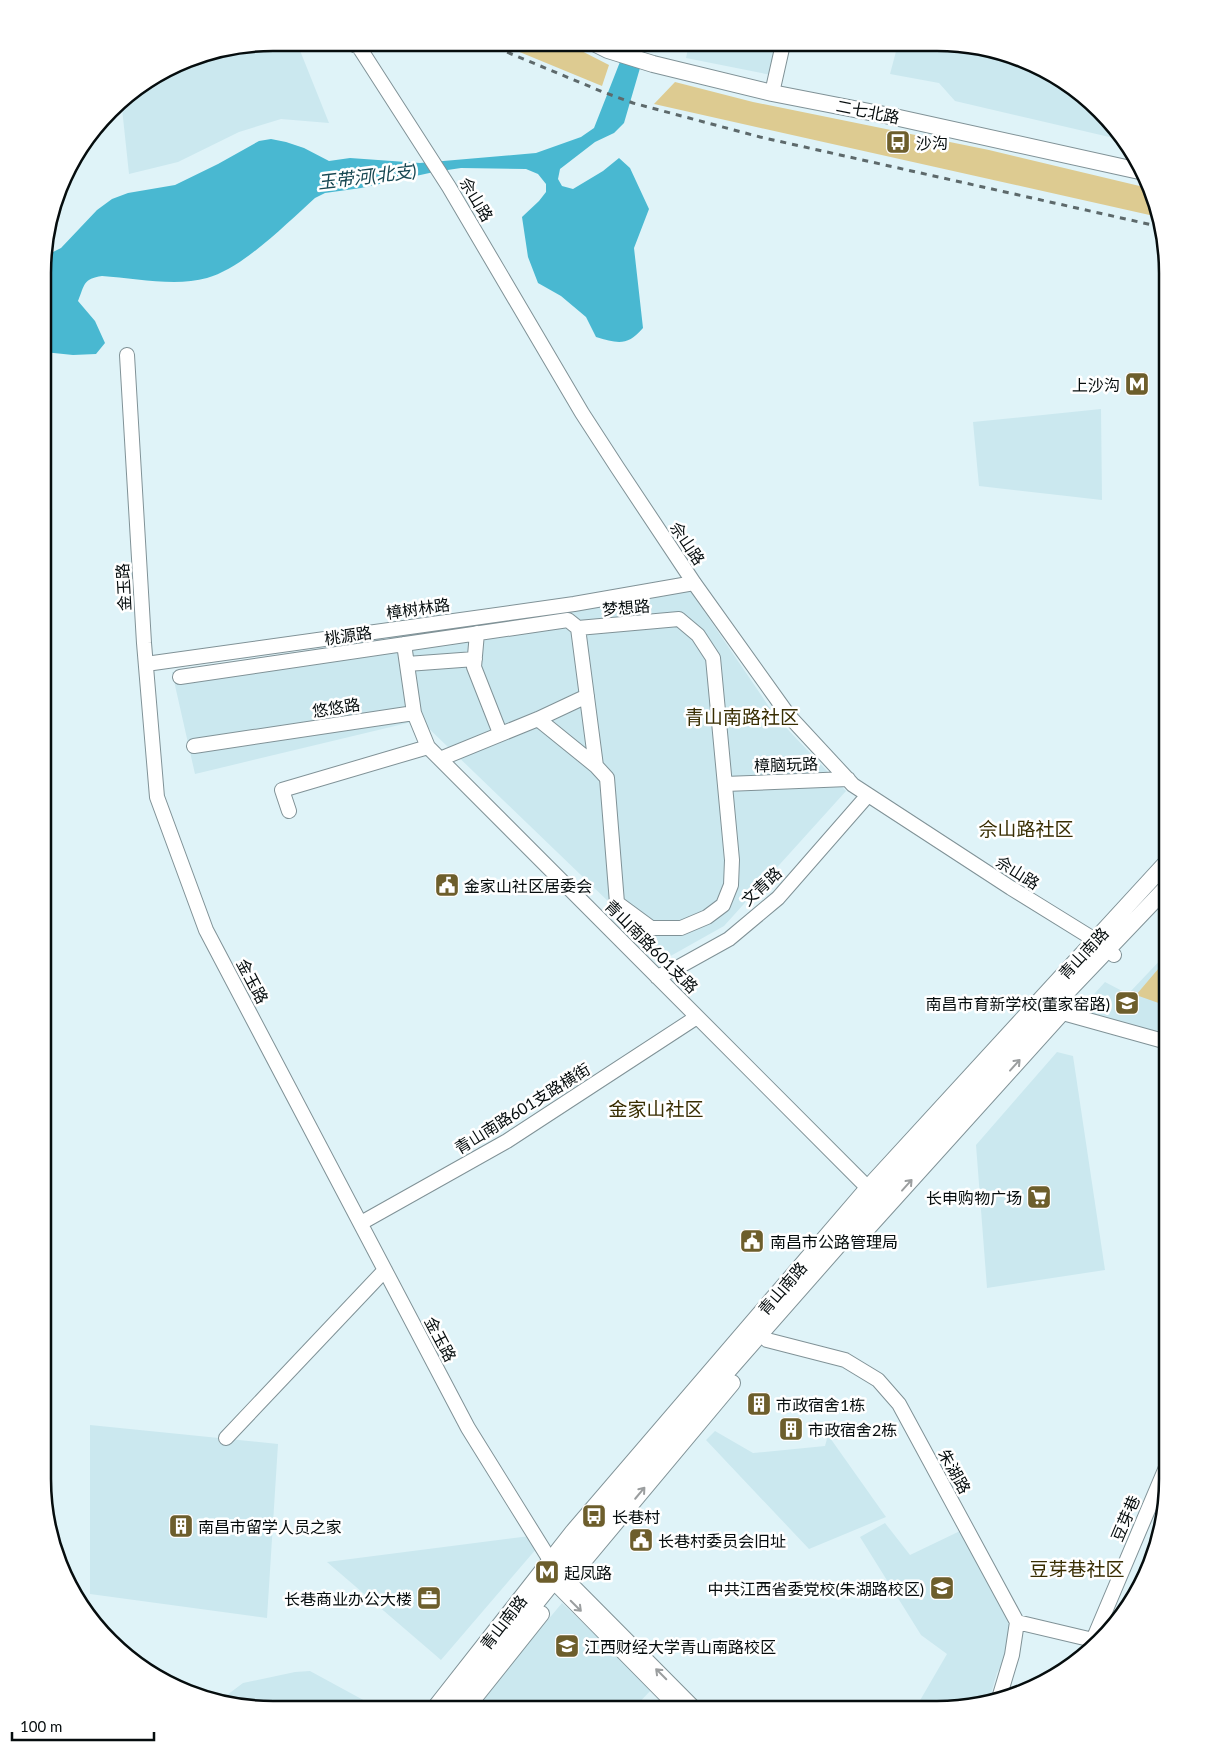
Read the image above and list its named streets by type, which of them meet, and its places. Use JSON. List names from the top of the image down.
{
  "streets": {
    "main road": ["二七北路", "青山南路"],
    "street": [
      "佘山路",
      "金玉路",
      "梦想路",
      "樟树林路",
      "桃源路",
      "悠悠路",
      "樟脑玩路",
      "文青路",
      "青山南路601支路",
      "青山南路601支路横街",
      "朱湖路",
      "豆芽巷"
    ]
  },
  "crossings": [
    ["佘山路", "樟树林路"],
    ["佘山路", "樟脑玩路"],
    ["佘山路", "文青路"],
    ["佘山路", "青山南路"],
    ["金玉路", "樟树林路"],
    ["金玉路", "青山南路"],
    ["金玉路", "青山南路601支路横街"],
    ["梦想路", "桃源路"],
    ["梦想路", "樟脑玩路"],
    ["文青路", "青山南路601支路"],
    ["青山南路601支路", "青山南路"],
    ["青山南路601支路", "青山南路601支路横街"],
    ["青山南路", "朱湖路"],
    ["朱湖路", "豆芽巷"]
  ],
  "districts": [
    "青山南路社区",
    "佘山路社区",
    "金家山社区",
    "豆芽巷社区"
  ],
  "water": ["玉带河(北支)"],
  "places": {
    "bus stop": ["沙沟", "长巷村"],
    "metro station": ["上沙沟", "起凤路"],
    "public building": ["金家山社区居委会", "南昌市公路管理局", "长巷村委员会旧址"],
    "school or university": ["南昌市育新学校(董家窑路)", "中共江西省委党校(朱湖路校区)", "江西财经大学青山南路校区"],
    "supermarket": ["长申购物广场"],
    "building": ["市政宿舍1栋", "市政宿舍2栋", "南昌市留学人员之家"],
    "office": ["长巷商业办公大楼"]
  },
  "scale_bar": "100 m"
}
